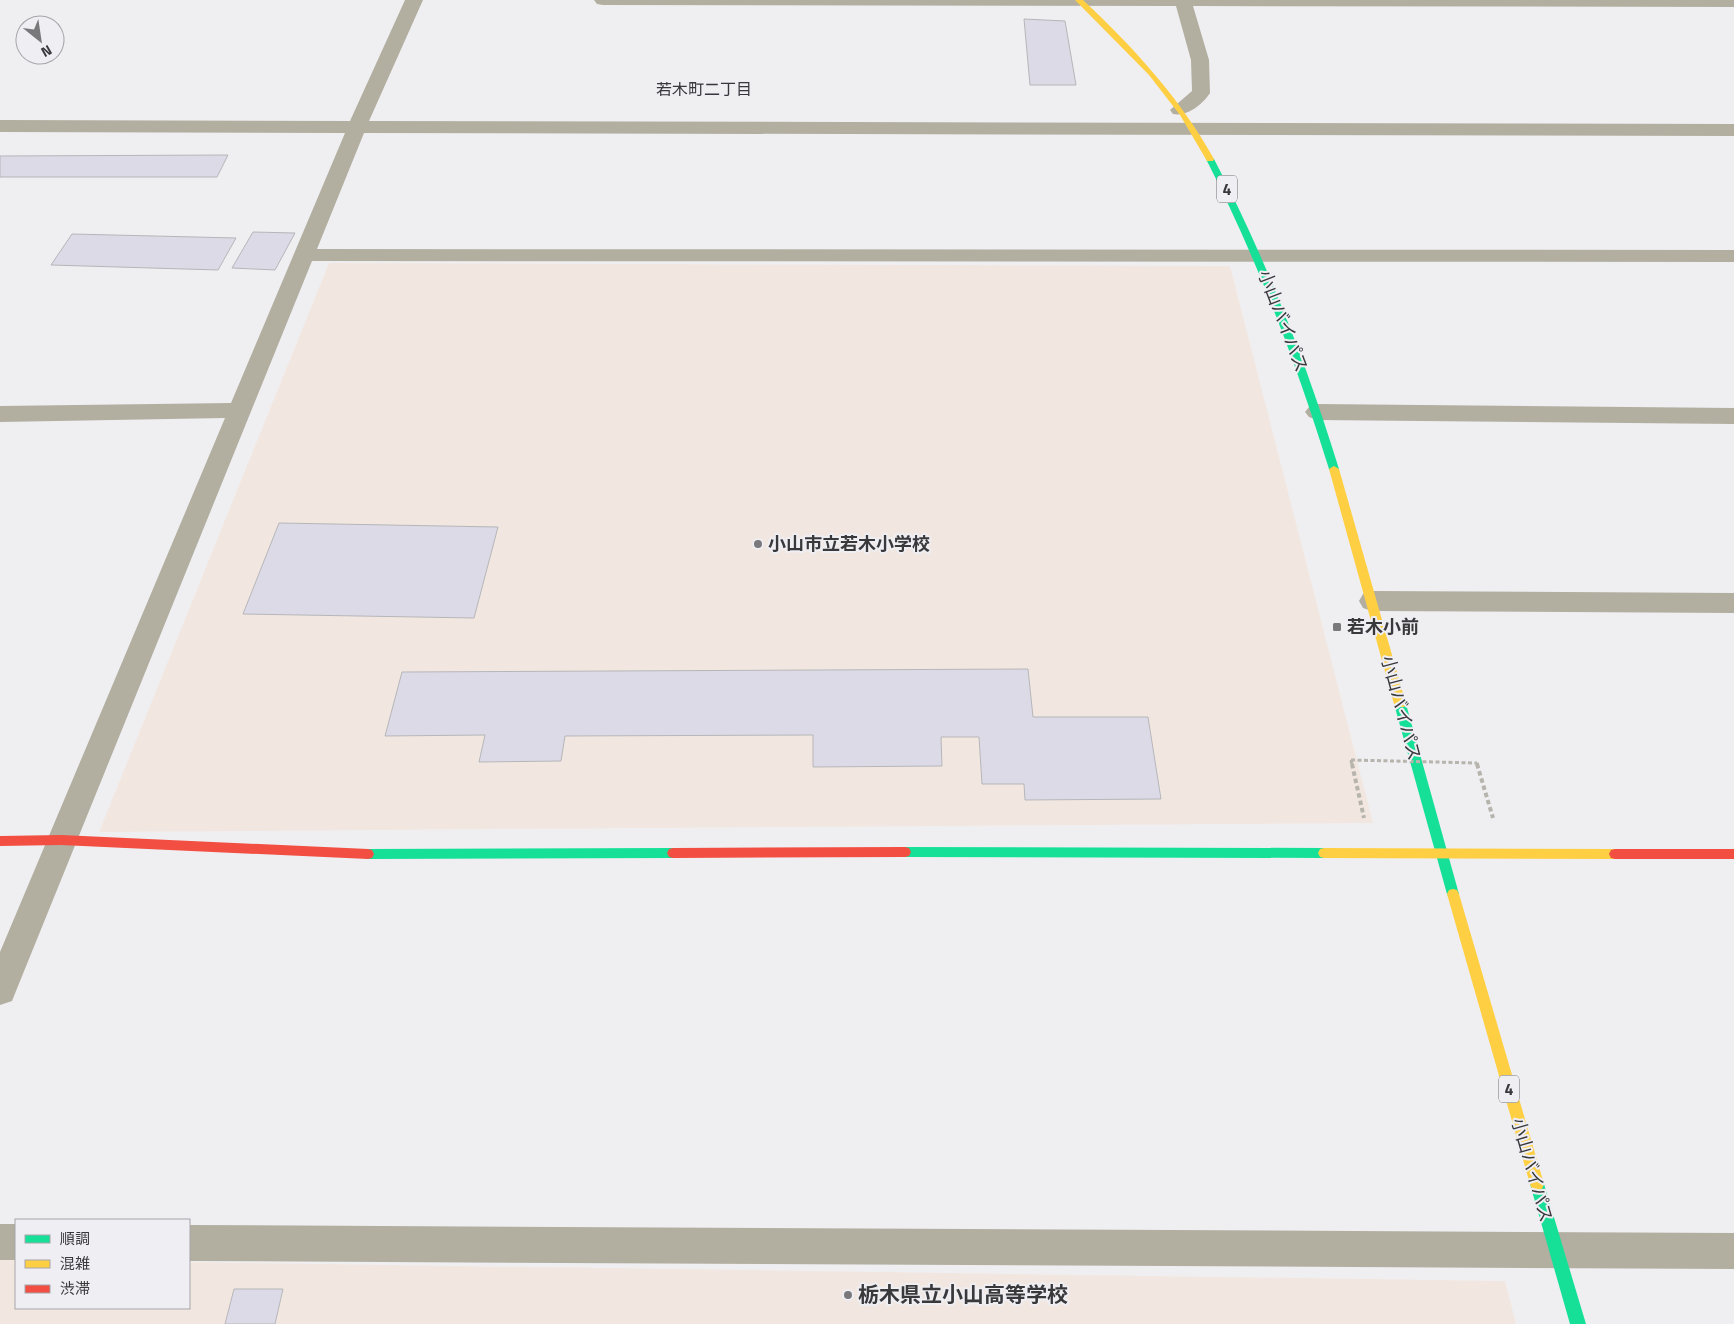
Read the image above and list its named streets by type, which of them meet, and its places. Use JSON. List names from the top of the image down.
{
  "streets": {
    "main road": ["4", "小山バイパス"]
  },
  "districts": ["若木町二丁目"],
  "places": {
    "other": ["小山市立若木小学校", "栃木県立小山高等学校"],
    "transit": ["若木小前"]
  },
  "legend": ["順調", "混雑", "渋滞"],
  "north": "bottom right"
}
